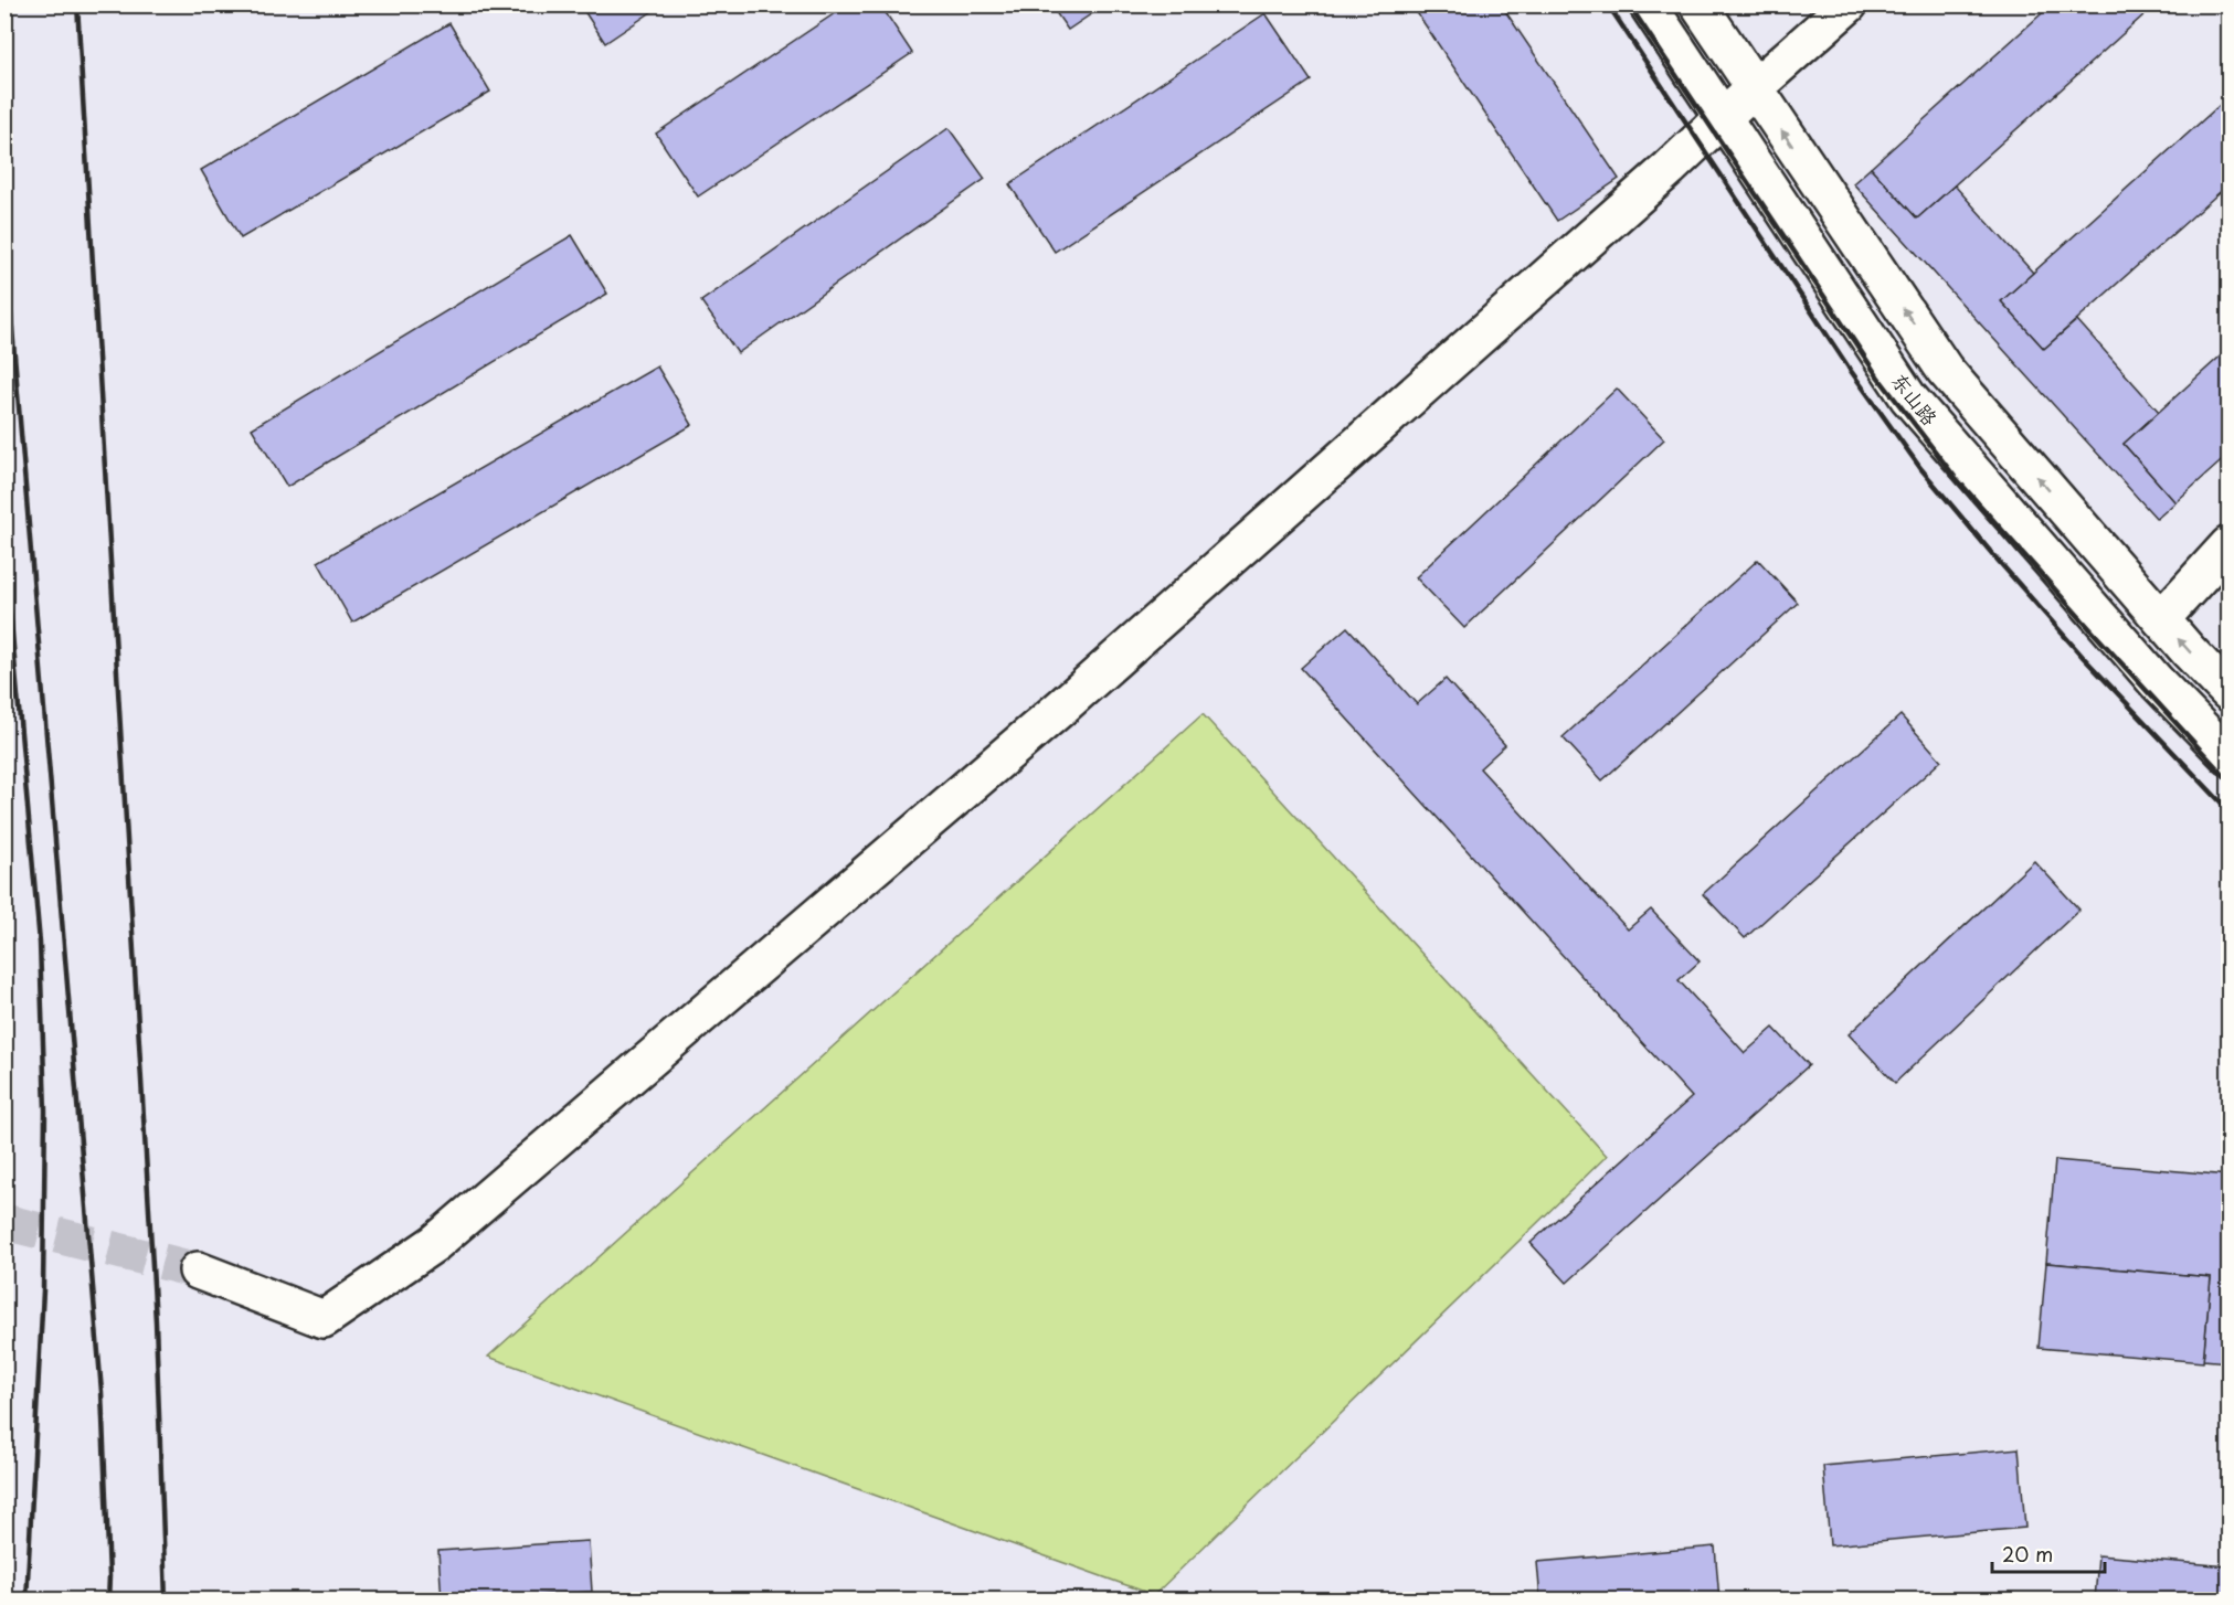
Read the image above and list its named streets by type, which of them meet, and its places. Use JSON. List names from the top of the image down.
{
  "streets": {
    "street": ["东山路"]
  },
  "scale_bar": "20 m"
}
